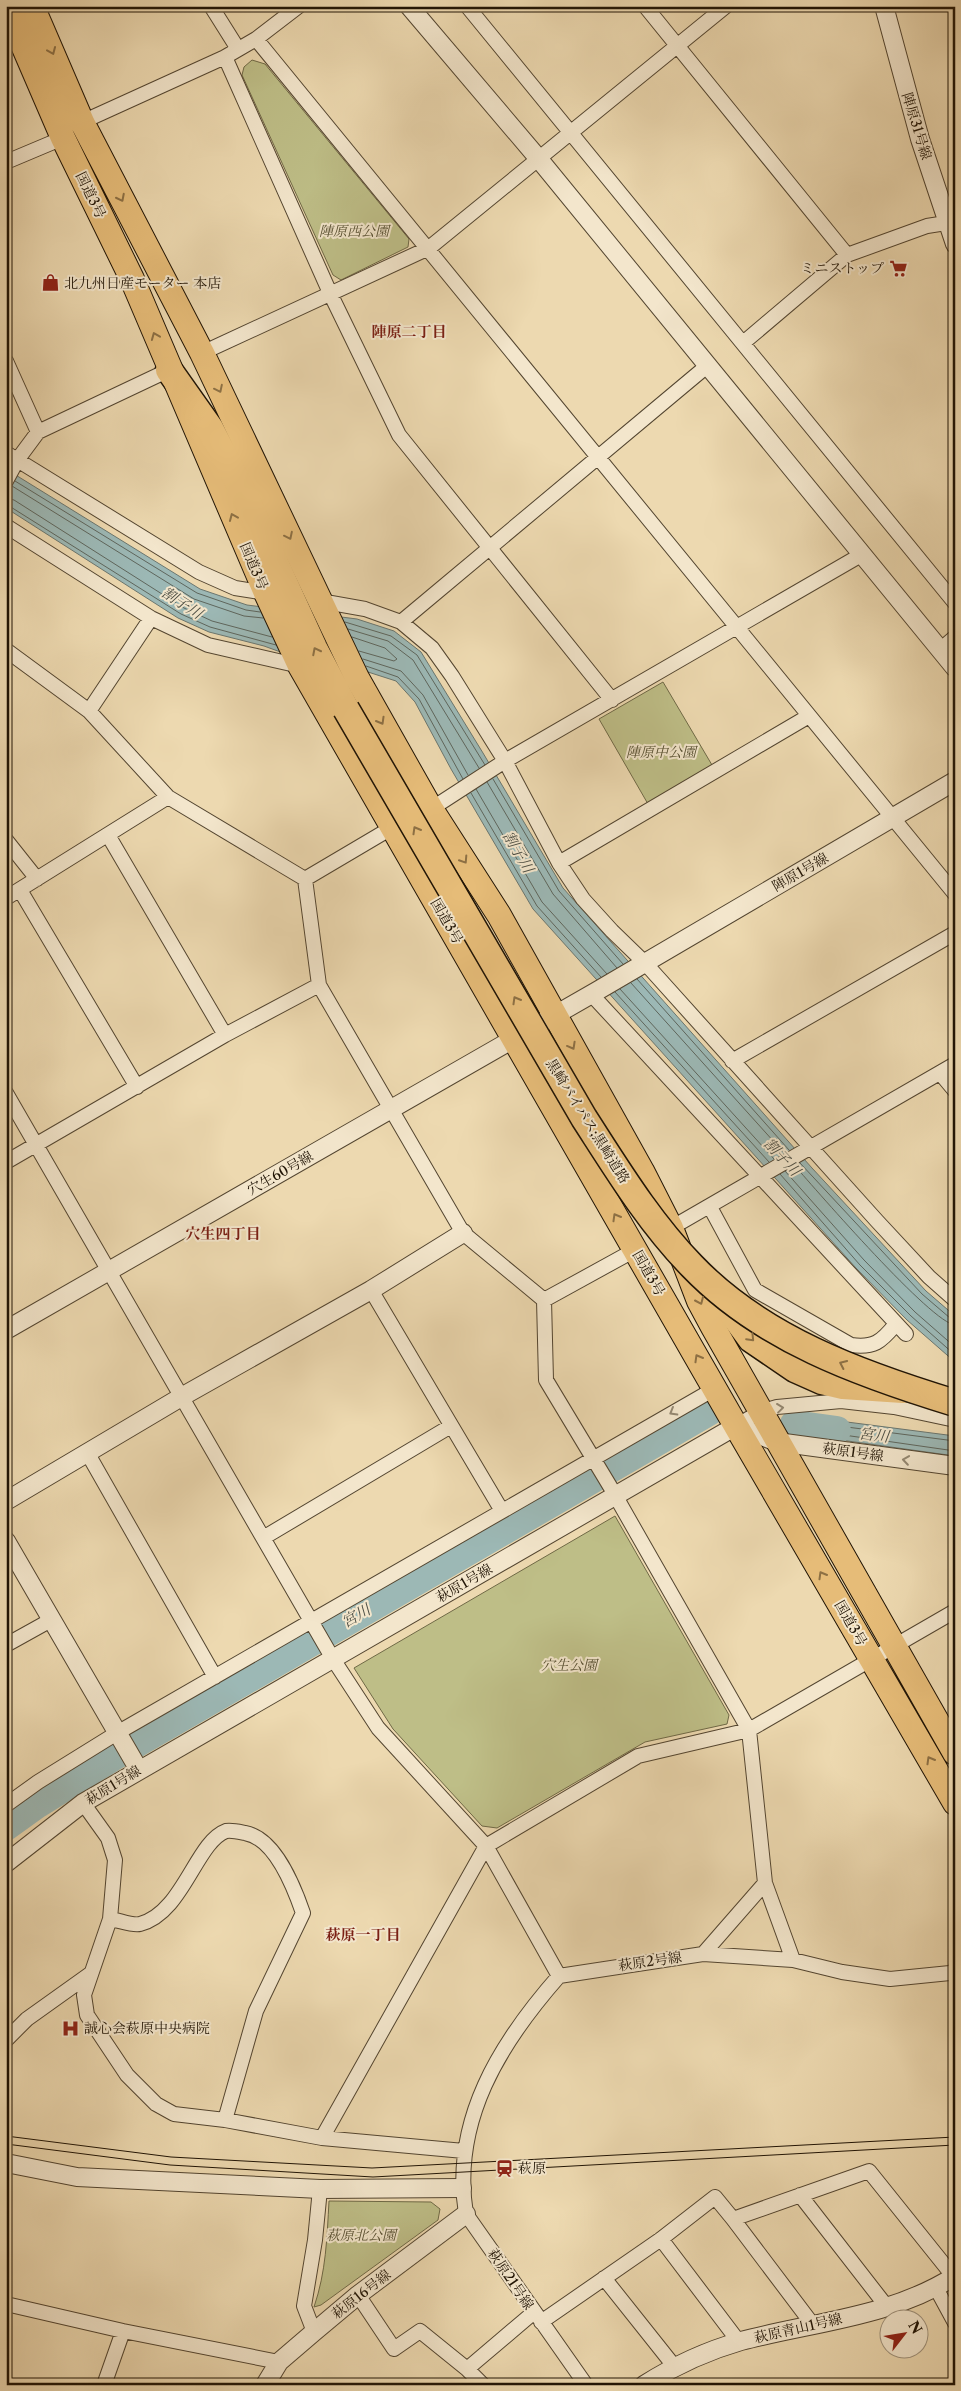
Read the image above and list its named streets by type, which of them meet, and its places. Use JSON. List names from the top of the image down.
{
  "streets": {
    "highway": ["国道3号", "黒崎バイパス;黒崎道路"],
    "street": [
      "陣原31号線",
      "陣原1号線",
      "穴生60号線",
      "萩原1号線",
      "萩原2号線",
      "萩原21号線",
      "萩原16号線",
      "萩原青山1号線"
    ]
  },
  "crossings": [
    ["国道3号", "黒崎バイパス;黒崎道路"],
    ["国道3号", "穴生60号線"],
    ["国道3号", "萩原1号線"],
    ["陣原1号線", "穴生60号線"],
    ["萩原21号線", "萩原16号線"]
  ],
  "one_way": ["黒崎バイパス;黒崎道路"],
  "districts": ["陣原二丁目", "穴生四丁目", "萩原一丁目"],
  "water": ["割子川", "宮川"],
  "parks": [
    "陣原西公園",
    "陣原中公園",
    "穴生公園",
    "萩原北公園"
  ],
  "places": {
    "supermarket": ["ミニストップ"],
    "shop": ["北九州日産モーター 本店"],
    "hospital": ["誠心会萩原中央病院"],
    "station": ["萩原"]
  },
  "north": "top right"
}
